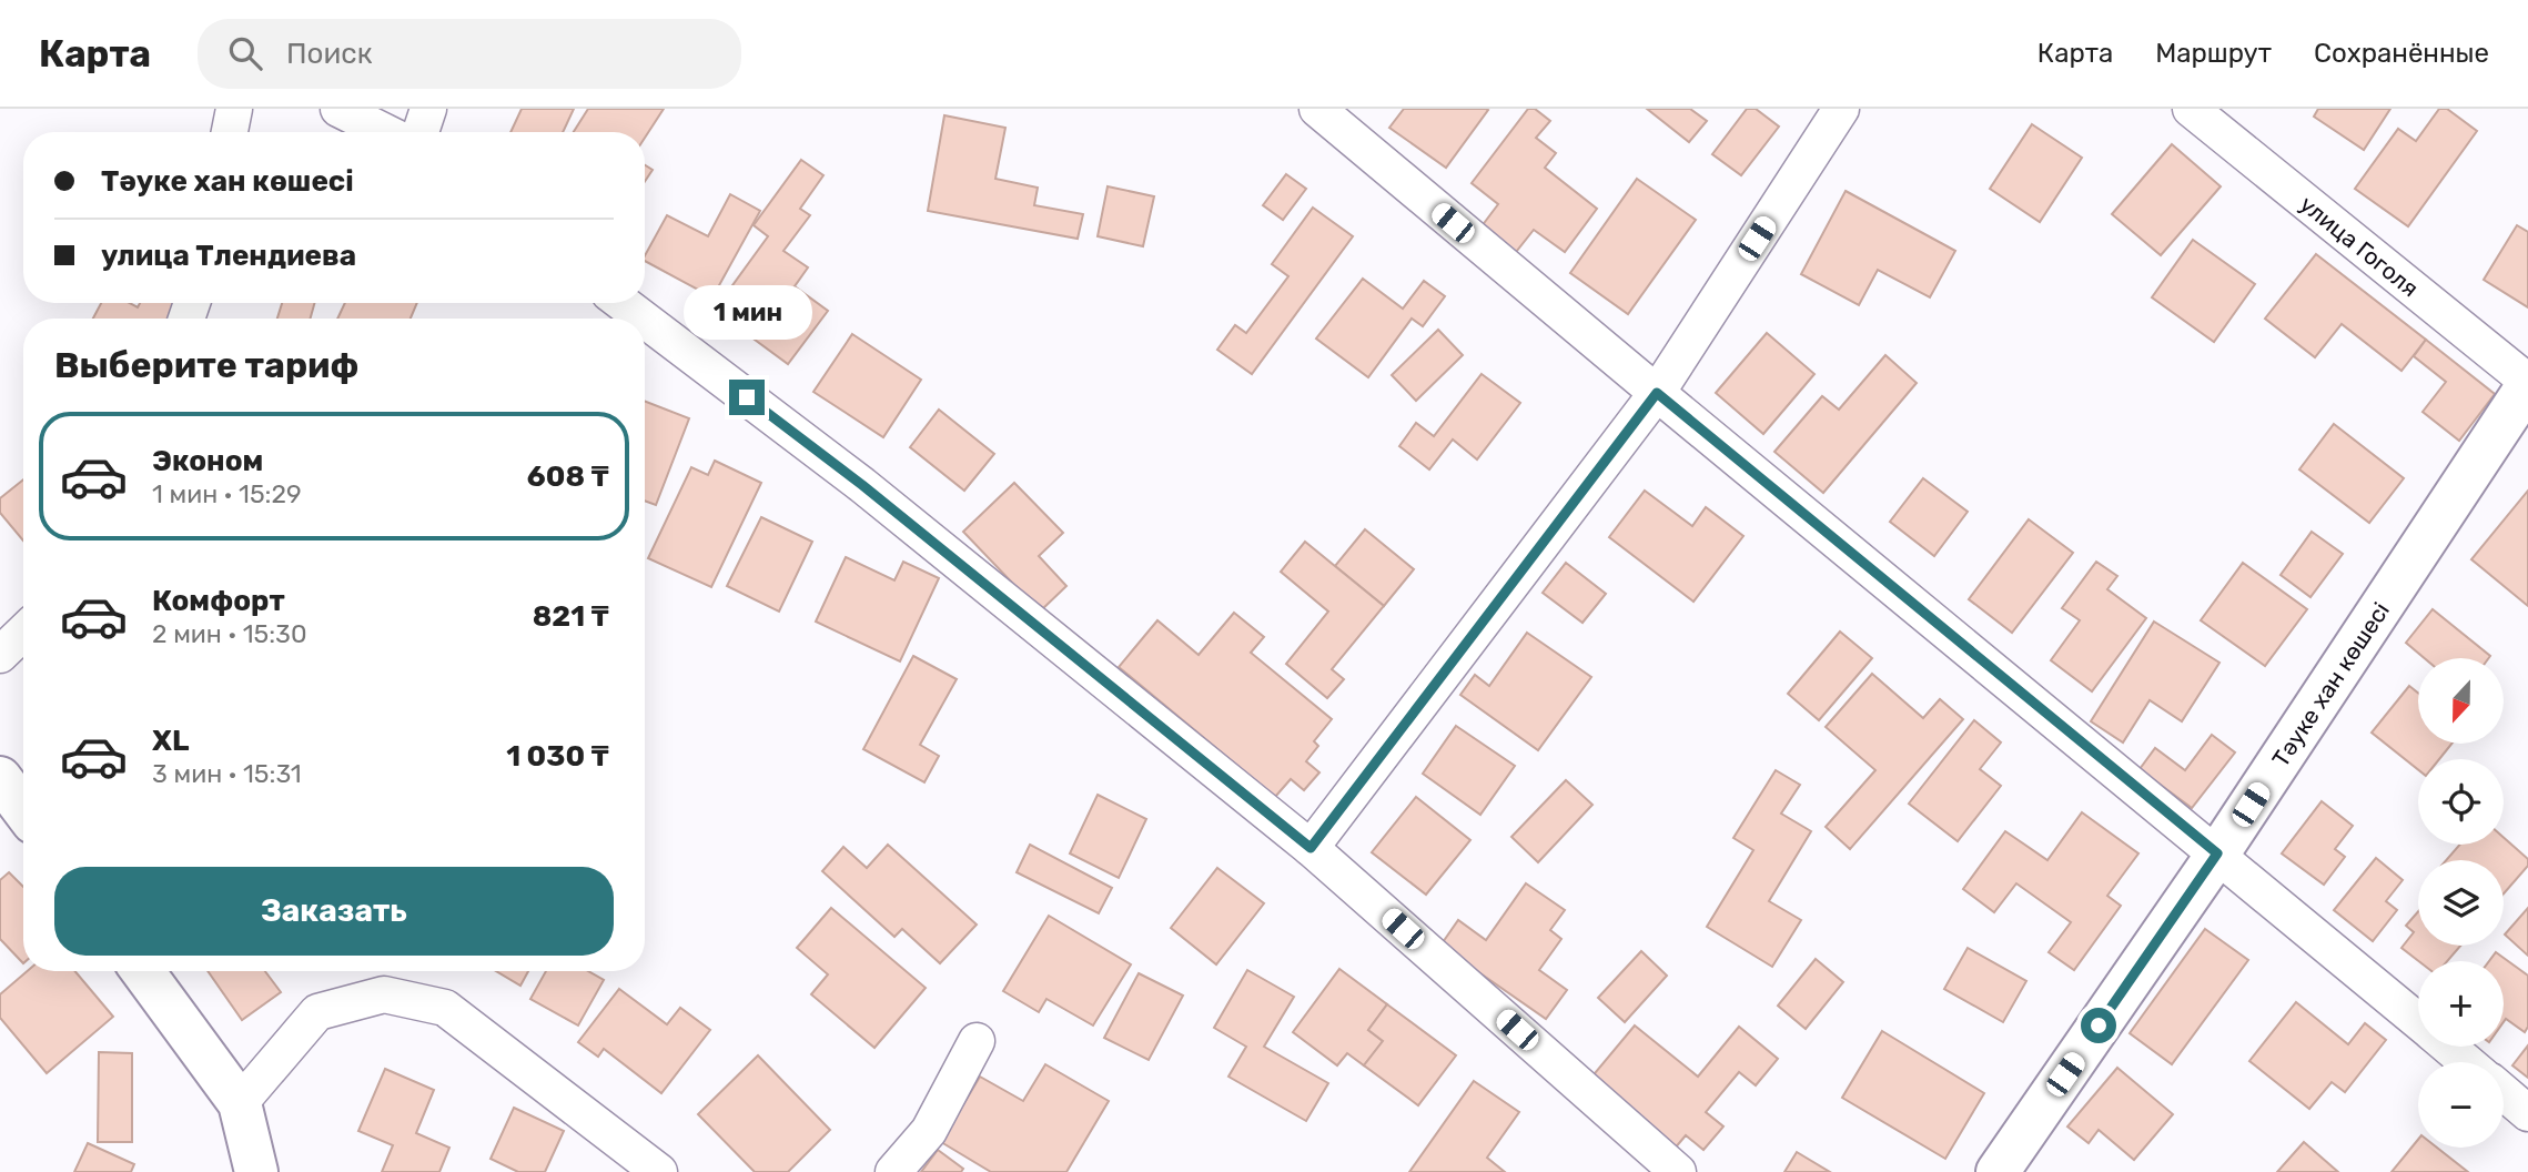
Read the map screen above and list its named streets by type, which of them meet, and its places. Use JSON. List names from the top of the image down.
{
  "streets": {
    "street": ["улица Гоголя", "Тәуке хан көшесі"]
  },
  "crossings": [
    ["улица Гоголя", "Тәуке хан көшесі"]
  ],
  "north": "bottom",
  "page": {
    "header": "Карта",
    "search": "Поиск",
    "nav": ["Карта", "Маршрут", "Сохранённые"],
    "banner": ["Тәуке хан көшесі", "улица Тлендиева"],
    "bubble": "1 мин",
    "heading": "Выберите тариф",
    "list": [
      {
        "name": "Эконом",
        "note": "1 мин · 15:29",
        "value": "608 ₸"
      },
      {
        "name": "Комфорт",
        "note": "2 мин · 15:30",
        "value": "821 ₸"
      },
      {
        "name": "XL",
        "note": "3 мин · 15:31",
        "value": "1 030 ₸"
      }
    ],
    "map_buttons": ["+", "−"],
    "buttons": "Заказать"
  }
}
